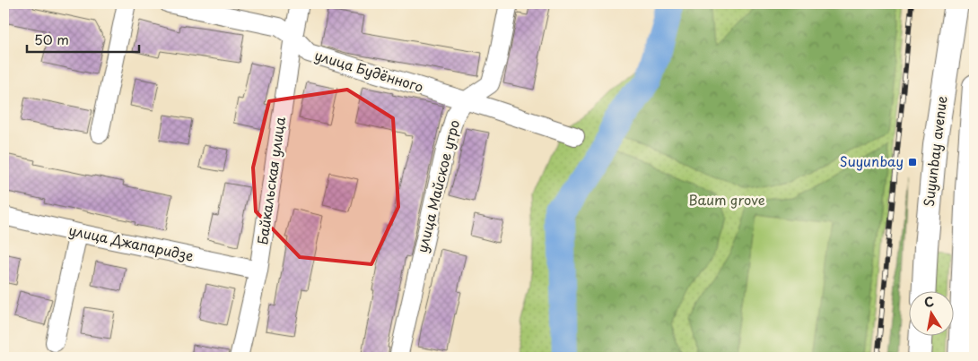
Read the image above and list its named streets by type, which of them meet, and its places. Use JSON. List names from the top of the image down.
{
  "streets": {
    "main road": ["Suyunbay avenue"],
    "street": [
      "улица Будённого",
      "Байкальская улица",
      "улица Майское утро",
      "улица Джапаридзе"
    ]
  },
  "crossings": [
    ["улица Будённого", "Байкальская улица"],
    ["улица Будённого", "улица Майское утро"],
    ["Байкальская улица", "улица Джапаридзе"]
  ],
  "parks": ["Baum grove"],
  "places": {
    "transit": ["Suyunbay"]
  },
  "scale_bar": "50 m",
  "north": "top"
}
